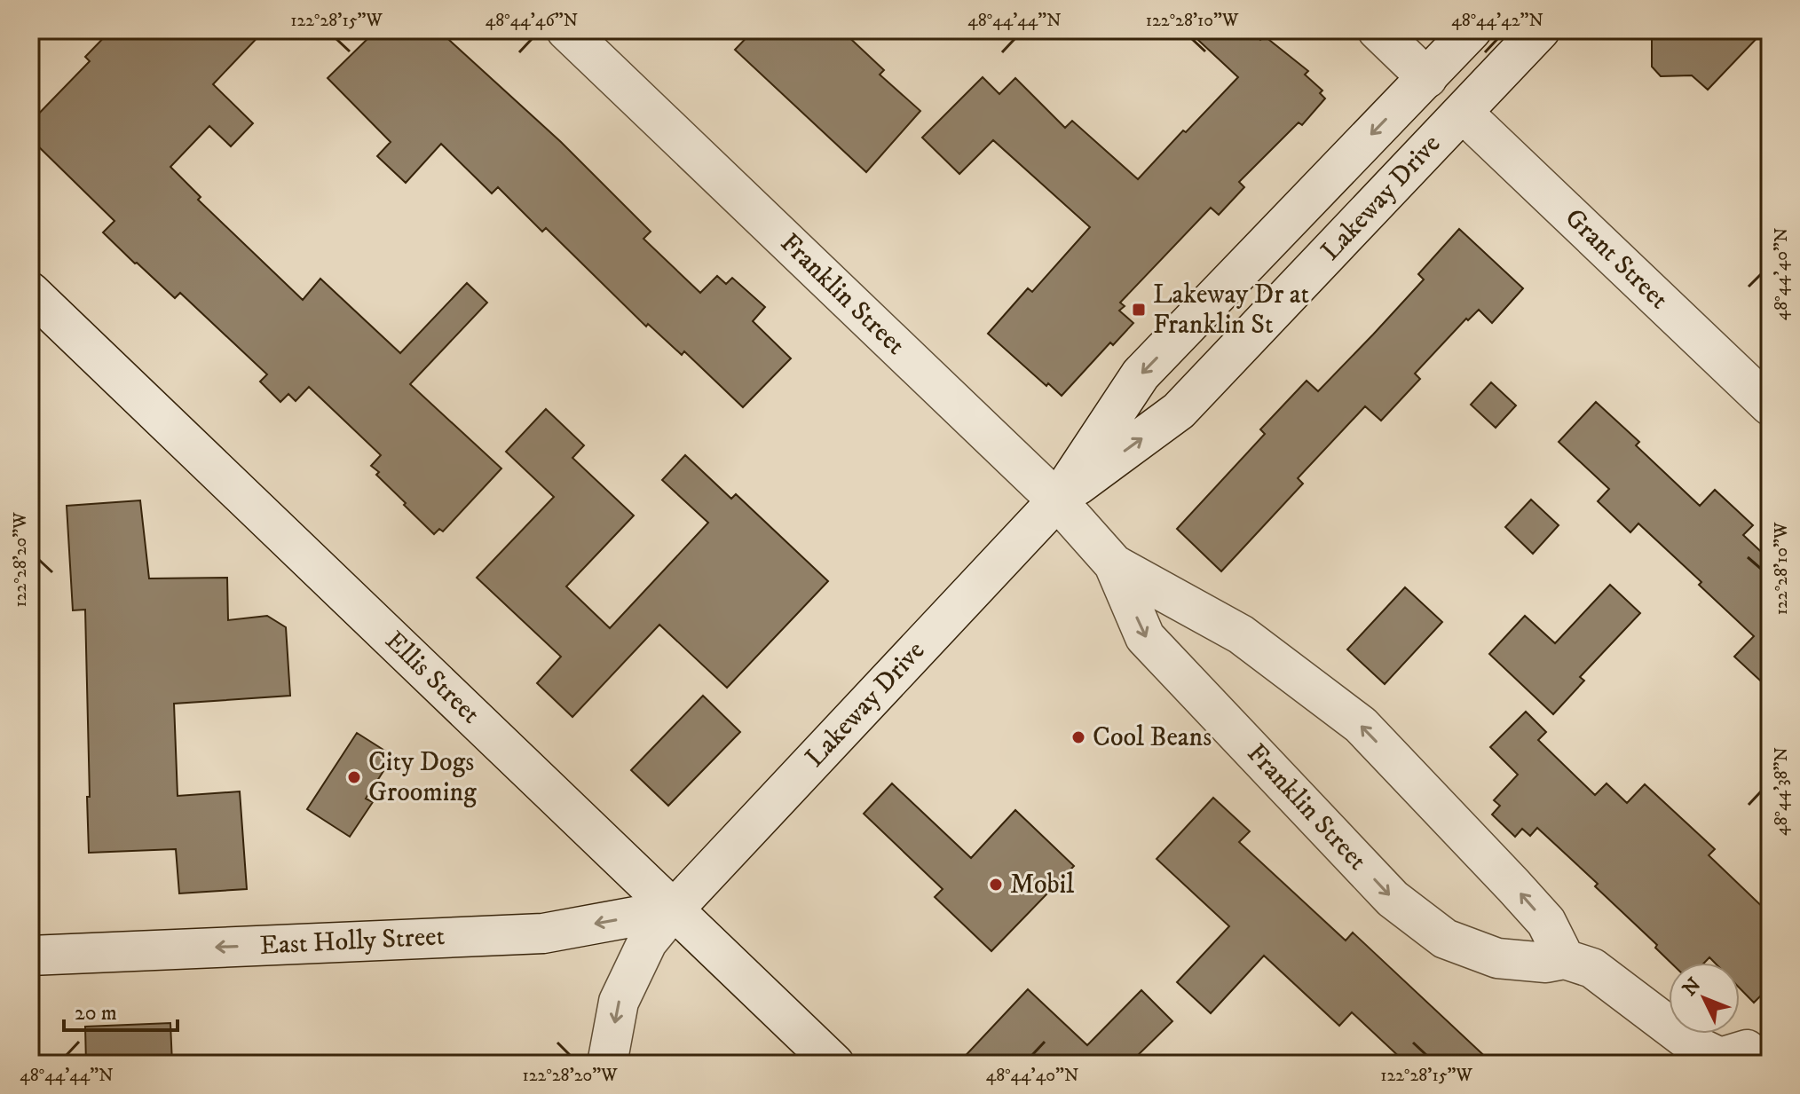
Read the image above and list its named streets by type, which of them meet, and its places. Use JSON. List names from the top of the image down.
{
  "streets": {
    "street": [
      "Lakeway Drive",
      "Grant Street",
      "Franklin Street",
      "Ellis Street",
      "East Holly Street"
    ]
  },
  "crossings": [
    ["Lakeway Drive", "Grant Street"],
    ["Lakeway Drive", "Franklin Street"],
    ["Lakeway Drive", "Ellis Street"],
    ["Lakeway Drive", "East Holly Street"],
    ["Ellis Street", "East Holly Street"]
  ],
  "one_way": ["East Holly Street"],
  "places": {
    "transit": ["Lakeway Dr at Franklin St"],
    "other": ["Cool Beans", "City Dogs Grooming", "Mobil"]
  },
  "scale_bar": "20 m",
  "north": "top left",
  "coordinates": [
    "122°28'15\"W",
    "48°44'46\"N",
    "48°44'44\"N",
    "122°28'10\"W",
    "48°44'42\"N",
    "48°44'40\"N",
    "122°28'20\"W",
    "48°44'38\"N"
  ]
}
